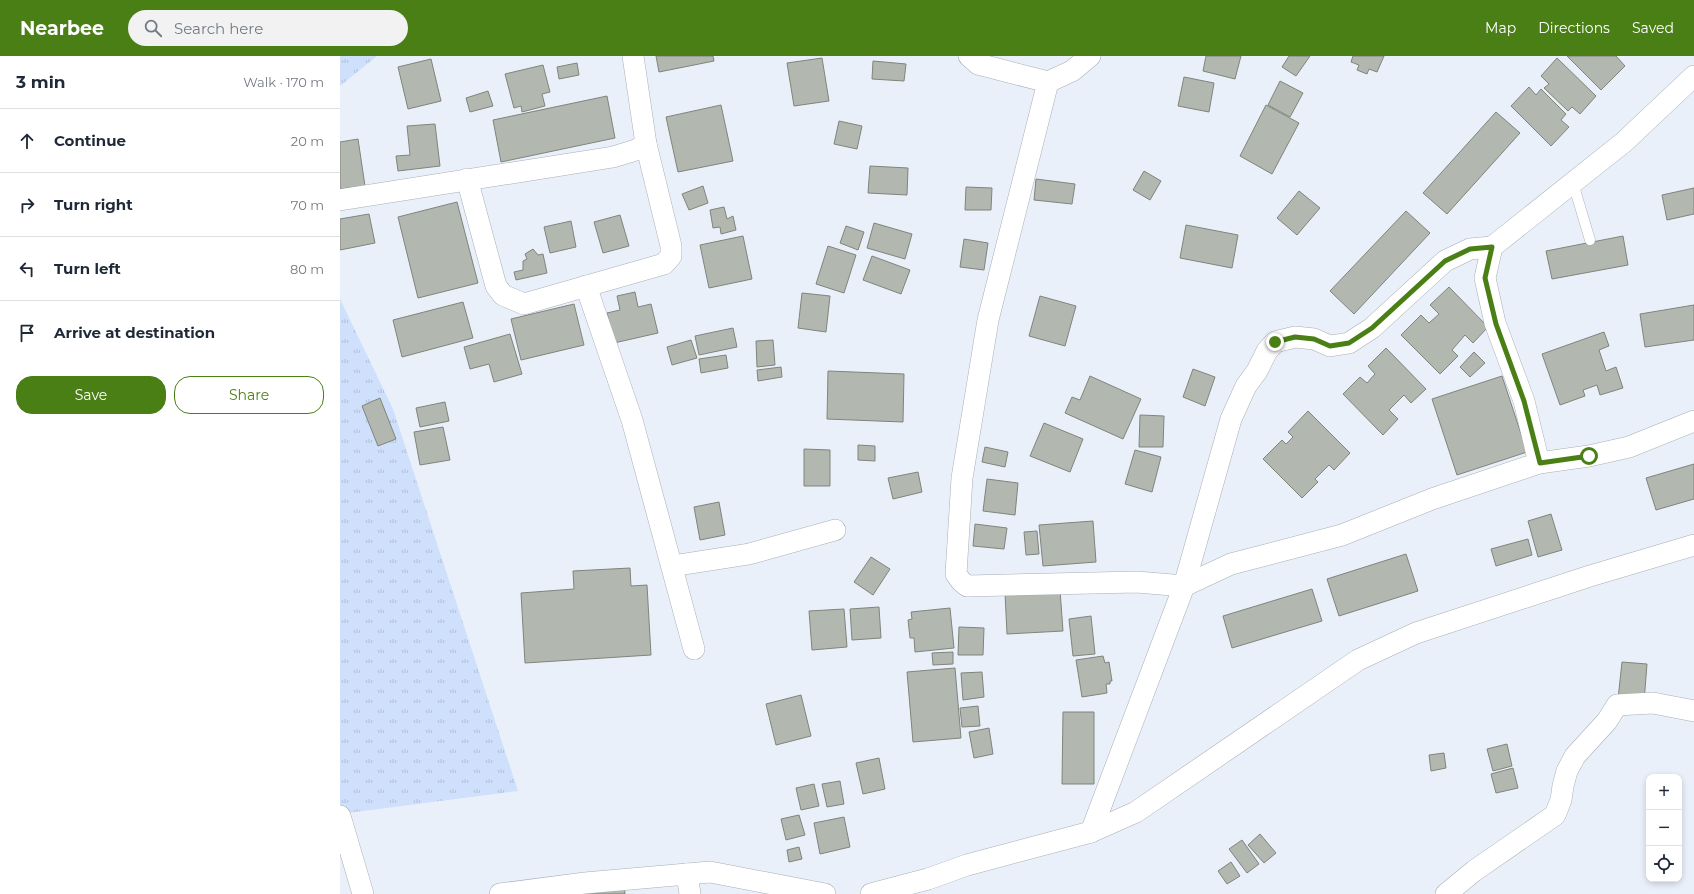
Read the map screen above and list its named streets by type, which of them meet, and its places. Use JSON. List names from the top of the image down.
{
  "page": {
    "header": "Nearbee",
    "search": "Search here",
    "nav": ["Map", "Directions", "Saved"],
    "heading": ["3 min", "Walk · 170 m"],
    "list": [
      ["Continue", "20 m"],
      ["Turn right", "70 m"],
      ["Turn left", "80 m"],
      "Arrive at destination"
    ],
    "buttons": ["Save", "Share"],
    "map_buttons": ["+", "−"]
  }
}
